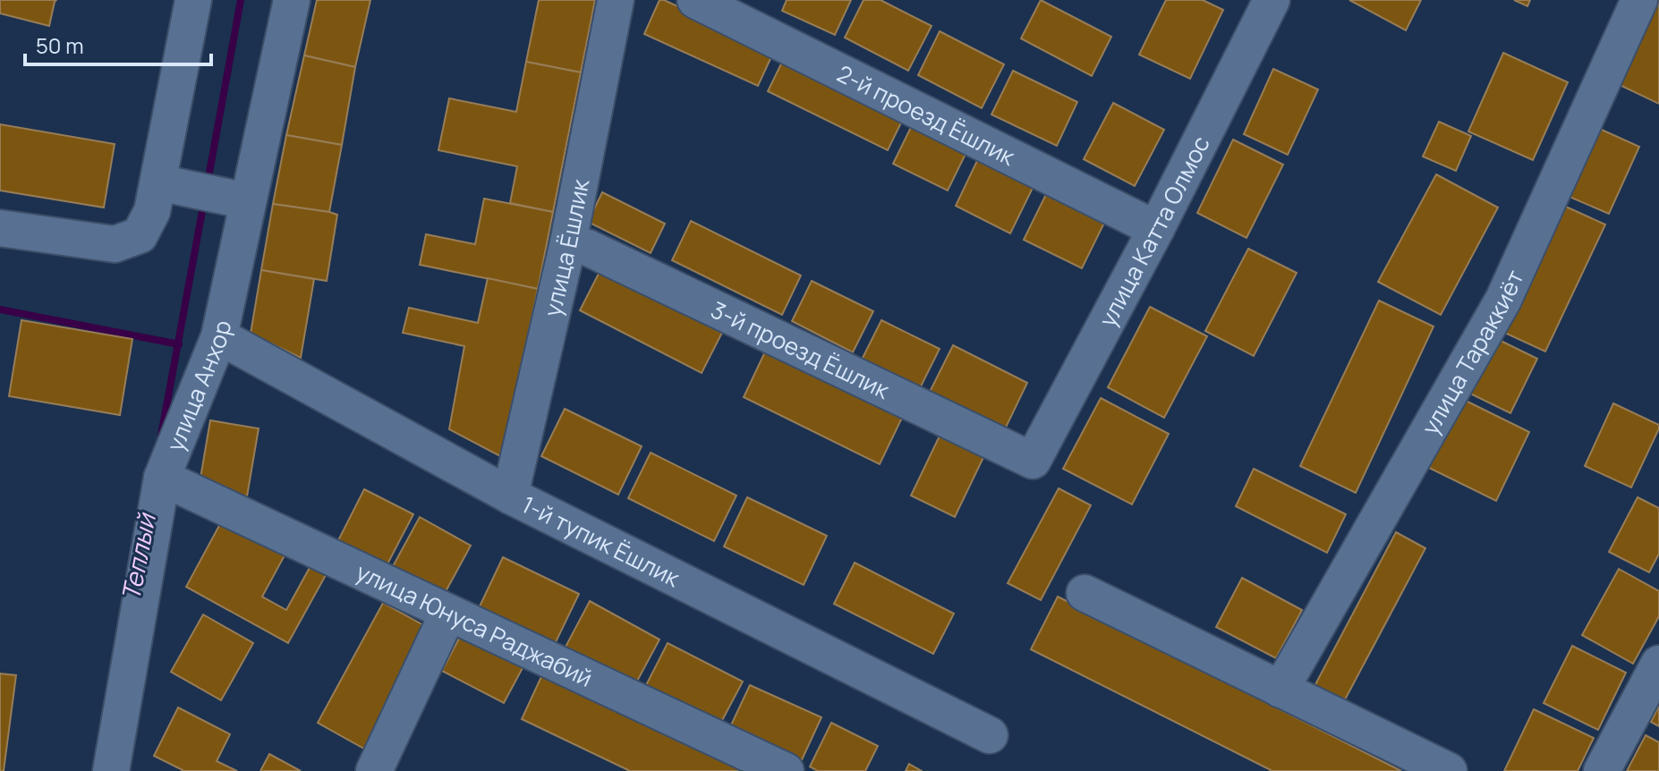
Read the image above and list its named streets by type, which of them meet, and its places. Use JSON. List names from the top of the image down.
{
  "streets": {
    "street": [
      "2-й проезд Ёшлик",
      "улица Катта Олмос",
      "улица Ёшлик",
      "3-й проезд Ёшлик",
      "улица Тараккиёт",
      "улица Анхор",
      "1-й тупик Ёшлик",
      "улица Юнуса Раджабий"
    ]
  },
  "crossings": [
    ["2-й проезд Ёшлик", "улица Катта Олмос"],
    ["улица Катта Олмос", "3-й проезд Ёшлик"],
    ["улица Ёшлик", "3-й проезд Ёшлик"],
    ["улица Ёшлик", "1-й тупик Ёшлик"],
    ["улица Анхор", "1-й тупик Ёшлик"],
    ["улица Анхор", "улица Юнуса Раджабий"]
  ],
  "water": ["Теплый"],
  "scale_bar": "50 m"
}
